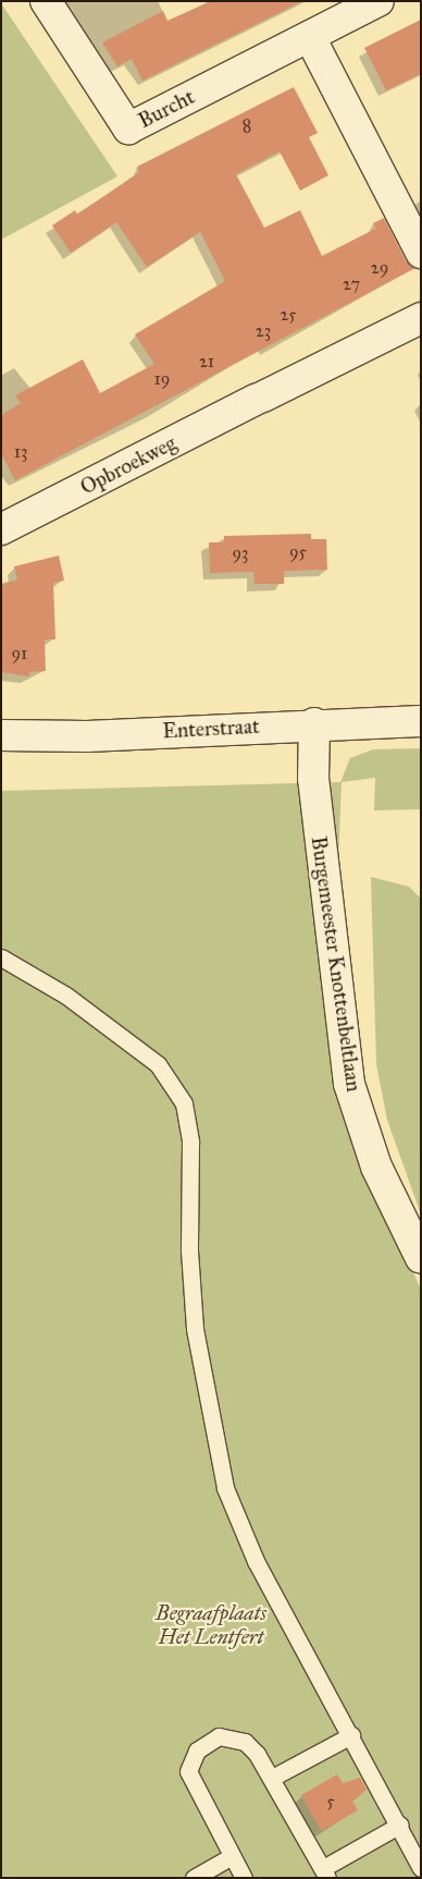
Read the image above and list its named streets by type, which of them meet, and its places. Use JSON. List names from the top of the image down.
{
  "streets": {
    "street": [
      "Burcht",
      "Opbroekweg",
      "Enterstraat",
      "Burgemeester Knottenbeltlaan"
    ]
  },
  "crossings": [
    ["Enterstraat", "Burgemeester Knottenbeltlaan"]
  ],
  "parks": ["Begraafplaats Het Lentfert"],
  "house_numbers": [
    "8",
    "29",
    "27",
    "25",
    "23",
    "21",
    "19",
    "13",
    "95",
    "93",
    "91",
    "5"
  ]
}
